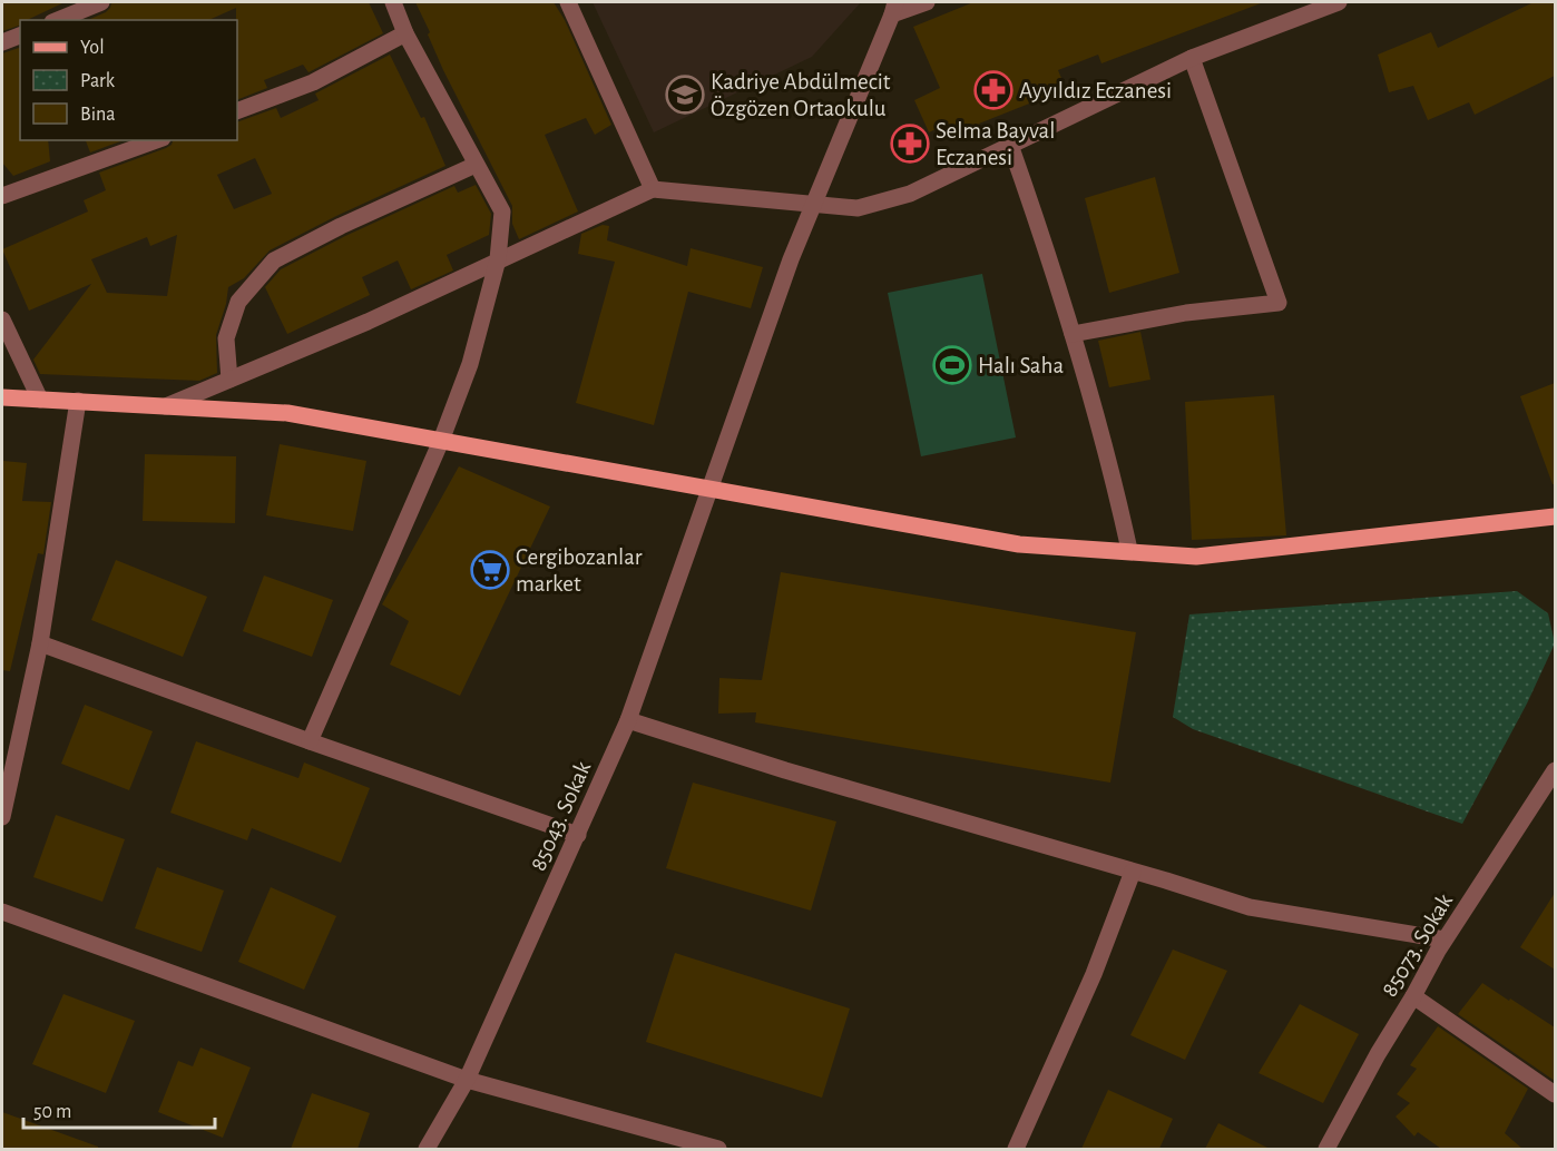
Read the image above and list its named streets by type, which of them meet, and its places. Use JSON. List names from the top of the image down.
{
  "streets": {
    "street": ["85043. Sokak", "85073. Sokak"]
  },
  "places": {
    "pharmacy": ["Ayyıldız Eczanesi", "Selma Bayval Eczanesi"],
    "school or university": ["Kadriye Abdülmecit Özgözen Ortaokulu"],
    "sports": ["Halı Saha"],
    "supermarket": ["Cergibozanlar market"]
  },
  "legend": ["Yol", "Park", "Bina"],
  "scale_bar": "50 m"
}
